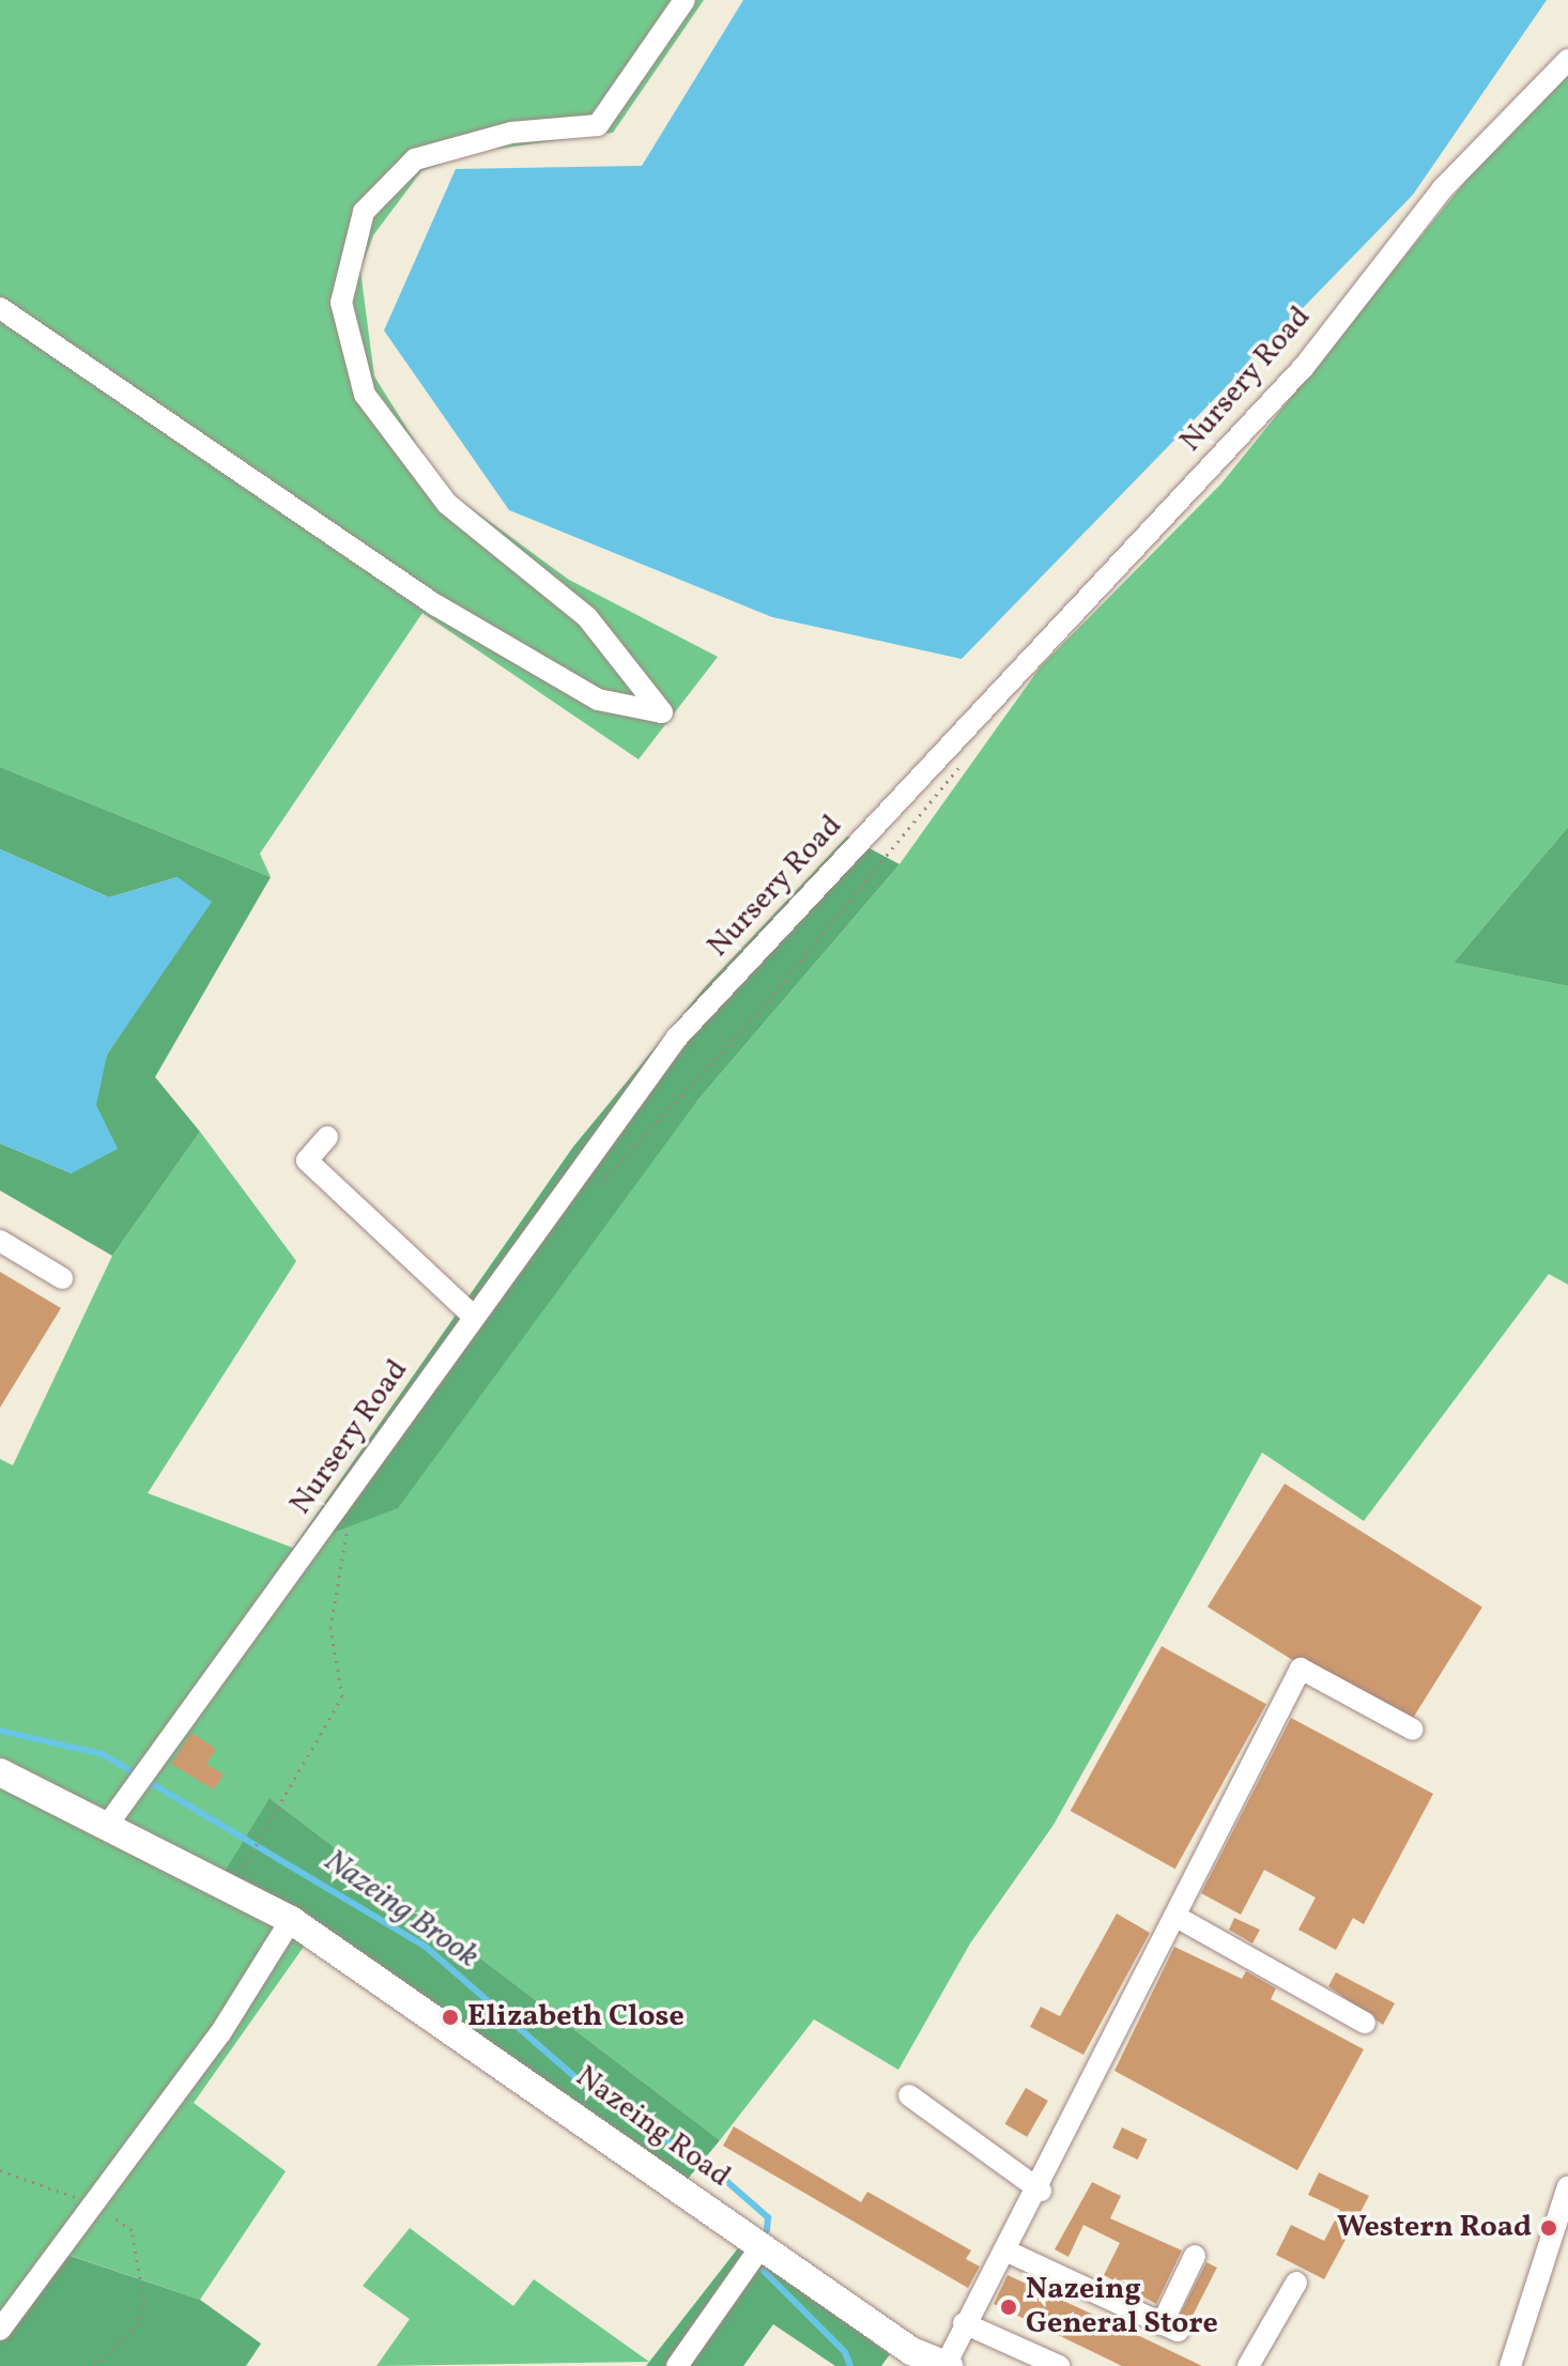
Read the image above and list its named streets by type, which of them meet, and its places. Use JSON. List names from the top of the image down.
{
  "streets": {
    "main road": ["Nazeing Road"],
    "street": ["Nursery Road"]
  },
  "crossings": [
    ["Nursery Road", "Nazeing Road"]
  ],
  "water": ["Nazeing Brook"],
  "places": ["Elizabeth Close", "Western Road", "Nazeing General Store"]
}
